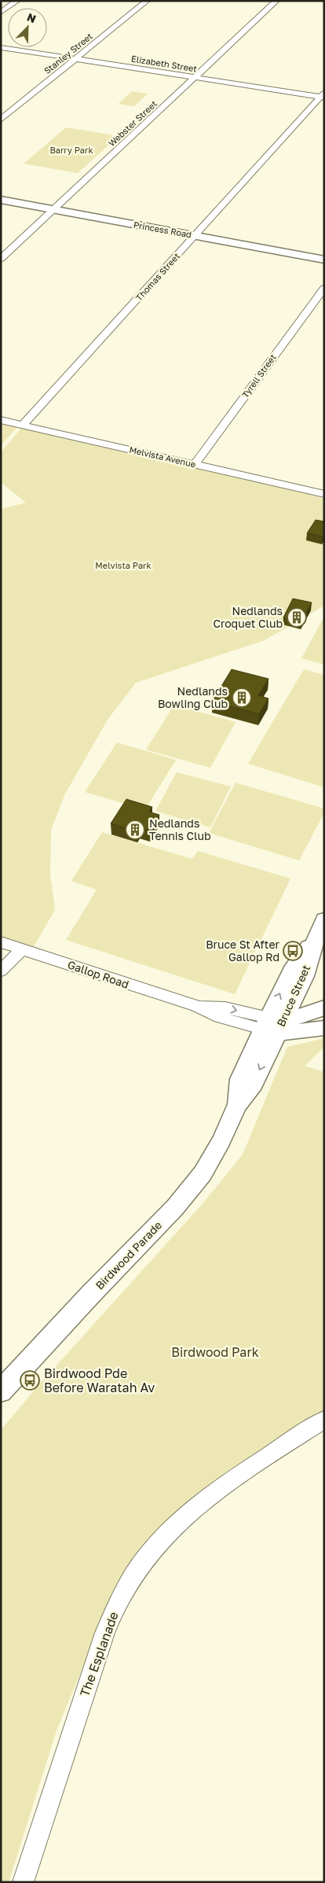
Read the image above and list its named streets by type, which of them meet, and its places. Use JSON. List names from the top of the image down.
{
  "streets": {
    "street": [
      "Stanley Street",
      "Elizabeth Street",
      "Webster Street",
      "Princess Road",
      "Thomas Street",
      "Tyrell Street",
      "Melvista Avenue",
      "Gallop Road",
      "Bruce Street",
      "Birdwood Parade",
      "The Esplanade"
    ]
  },
  "crossings": [
    ["Stanley Street", "Elizabeth Street"],
    ["Elizabeth Street", "Webster Street"],
    ["Elizabeth Street", "Thomas Street"],
    ["Webster Street", "Princess Road"],
    ["Princess Road", "Thomas Street"],
    ["Thomas Street", "Melvista Avenue"],
    ["Tyrell Street", "Melvista Avenue"],
    ["Gallop Road", "Bruce Street"],
    ["Gallop Road", "Birdwood Parade"],
    ["Bruce Street", "Birdwood Parade"]
  ],
  "parks": ["Barry Park", "Melvista Park", "Birdwood Park"],
  "places": {
    "building": ["Nedlands Croquet Club", "Nedlands Bowling Club", "Nedlands Tennis Club"],
    "bus stop": ["Bruce St After Gallop Rd", "Birdwood Pde Before Waratah Av"]
  },
  "north": "top right"
}
